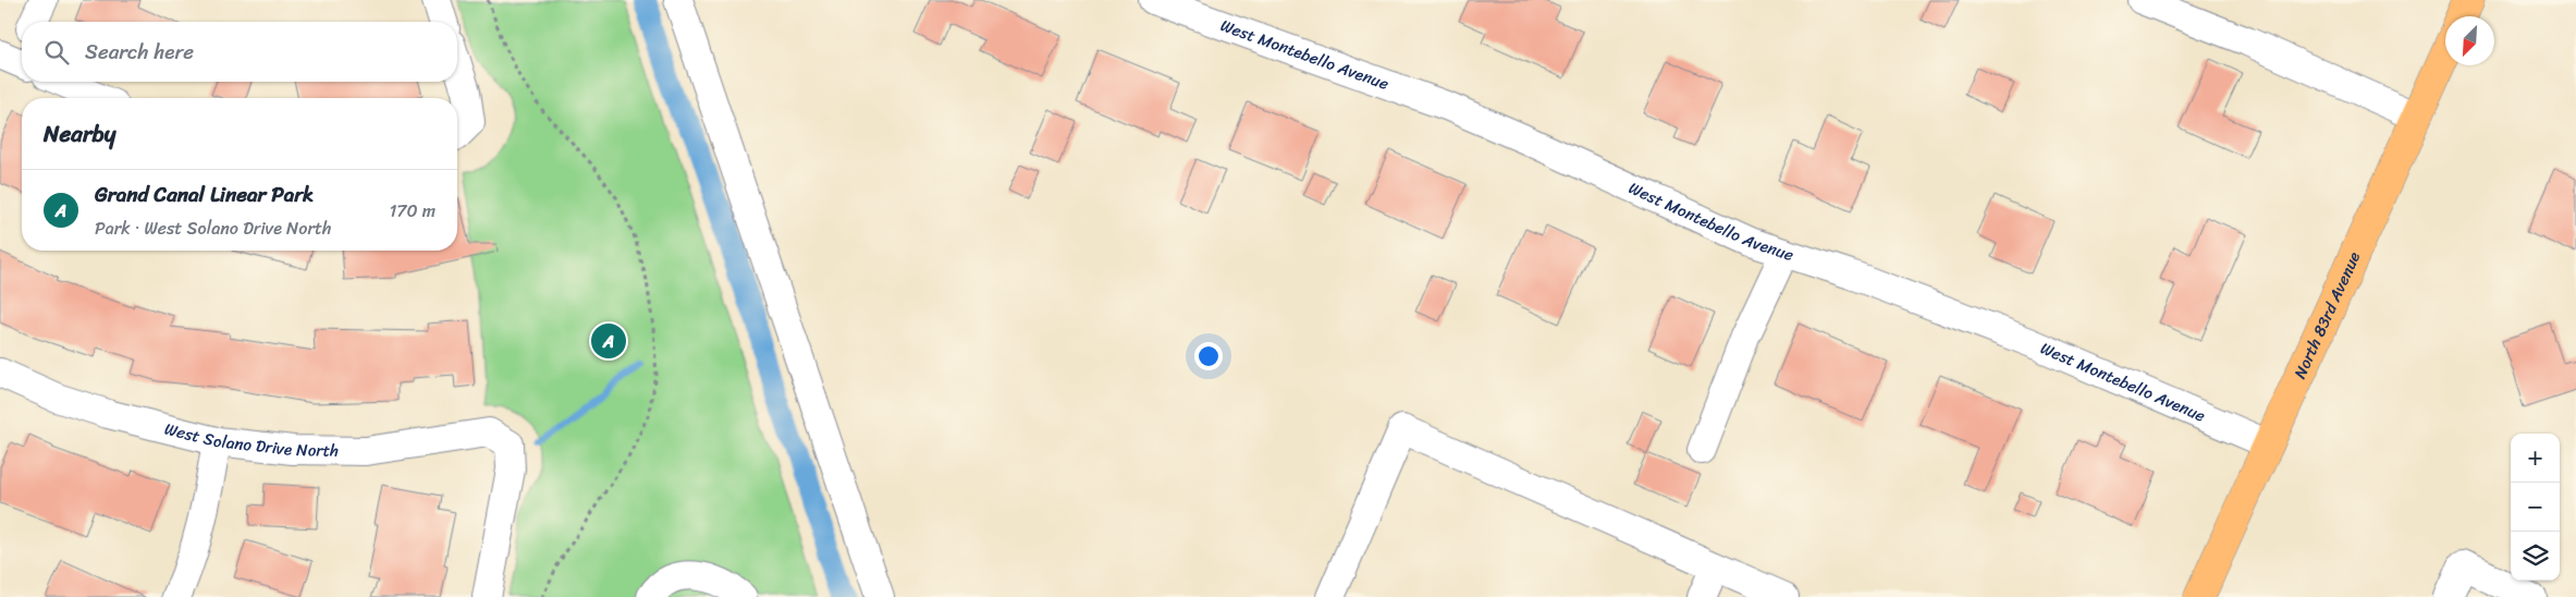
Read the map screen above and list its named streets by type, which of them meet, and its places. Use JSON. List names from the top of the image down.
{
  "streets": {
    "main road": ["North 83rd Avenue"],
    "street": ["West Montebello Avenue", "West Solano Drive North"]
  },
  "crossings": [
    ["West Montebello Avenue", "North 83rd Avenue"]
  ],
  "north": "bottom left",
  "page": {
    "search": "Search here",
    "heading": "Nearby",
    "list": [
      {
        "mark": "A",
        "name": "Grand Canal Linear Park",
        "note": "Park · West Solano Drive North",
        "value": "170 m"
      }
    ],
    "pins": "A",
    "map_buttons": ["+", "−"]
  }
}
